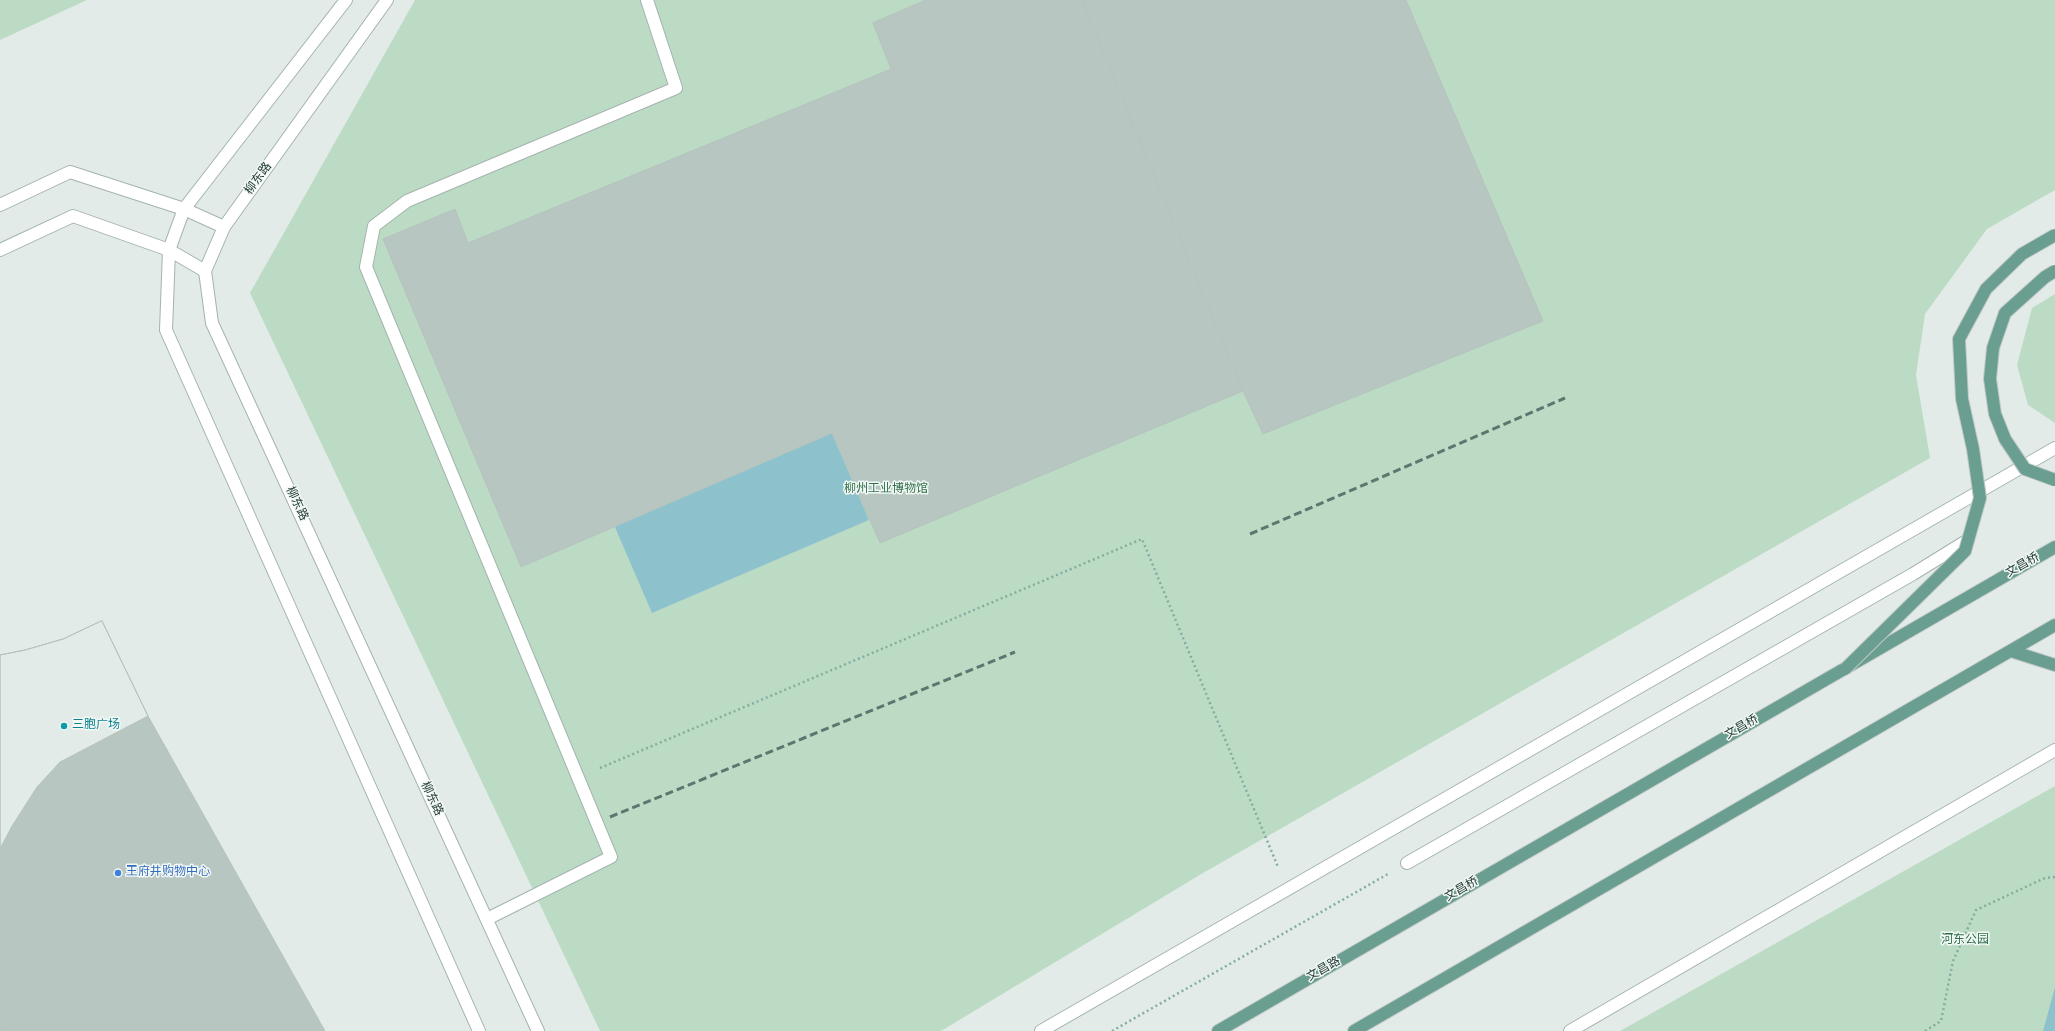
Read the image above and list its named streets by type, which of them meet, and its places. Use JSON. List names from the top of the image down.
{
  "streets": {
    "main road": ["文昌桥", "文昌路"],
    "street": ["柳东路"]
  },
  "crossings": [
    ["文昌桥", "文昌路"]
  ],
  "parks": ["柳州工业博物馆", "河东公园"],
  "places": ["三胞广场", "王府井购物中心"]
}
